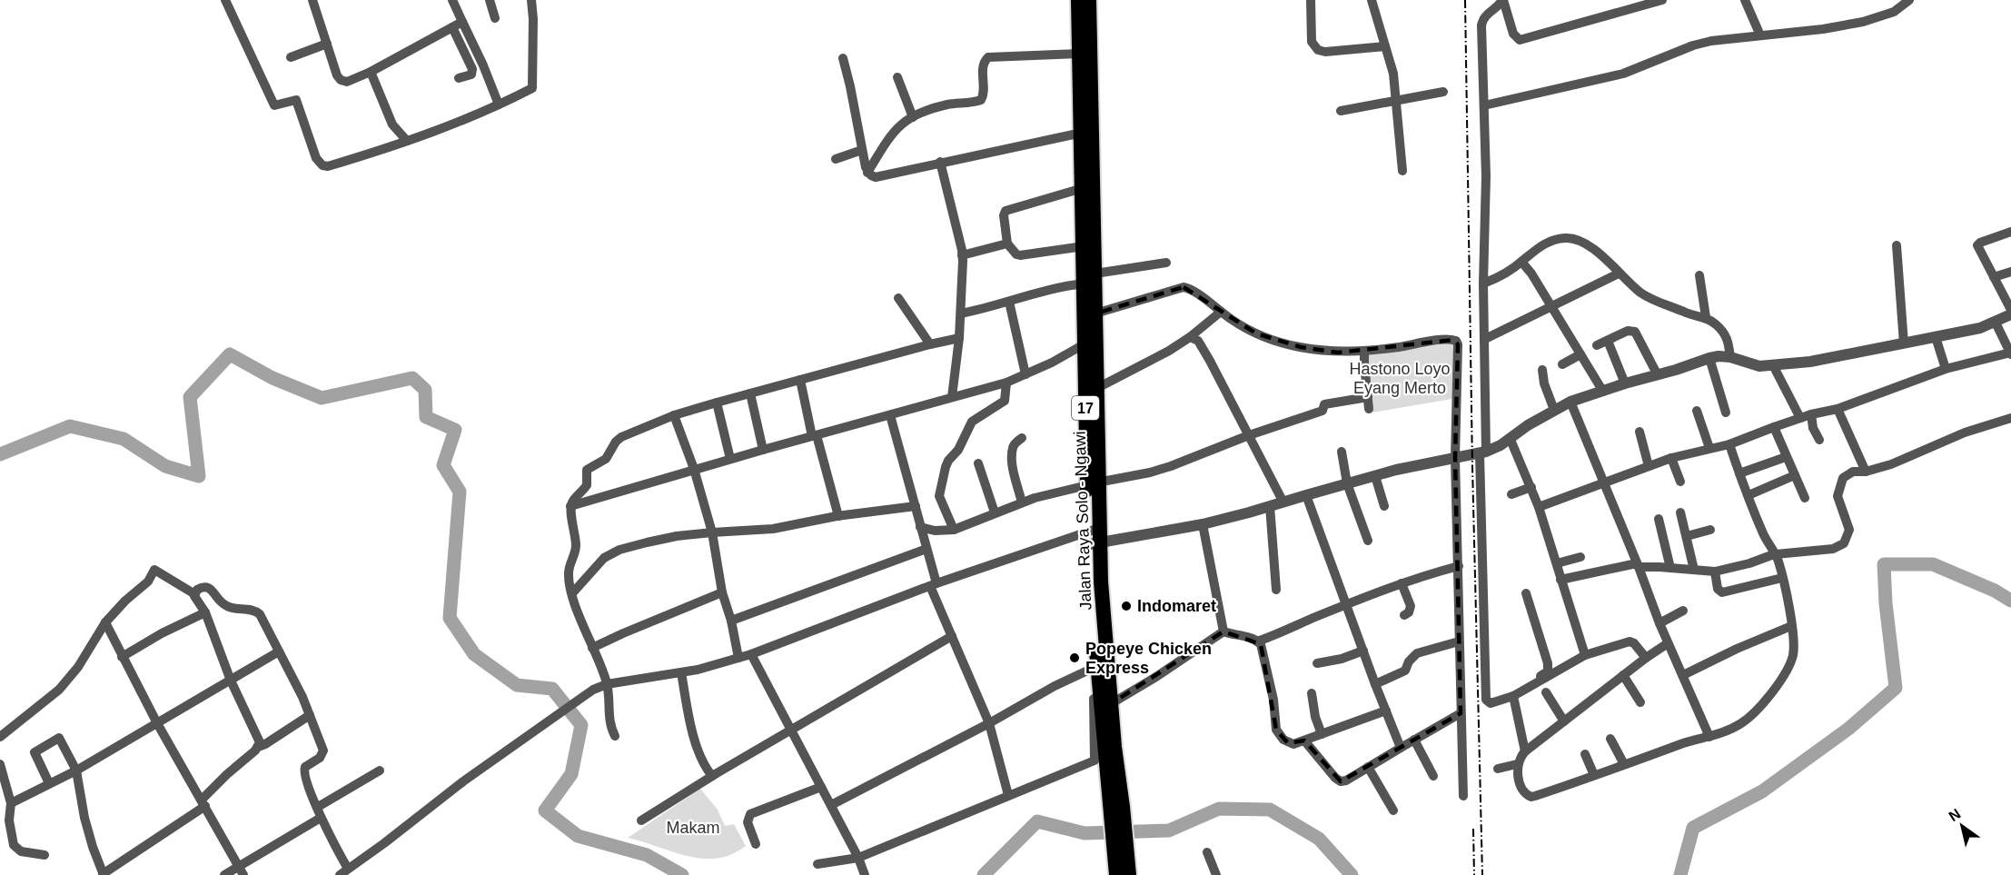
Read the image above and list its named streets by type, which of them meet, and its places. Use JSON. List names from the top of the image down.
{
  "streets": {
    "highway": ["17", "Jalan Raya Solo - Ngawi"]
  },
  "parks": ["Hastono Loyo Eyang Merto", "Makam"],
  "places": ["Indomaret", "Popeye Chicken Express"],
  "north": "top left"
}
